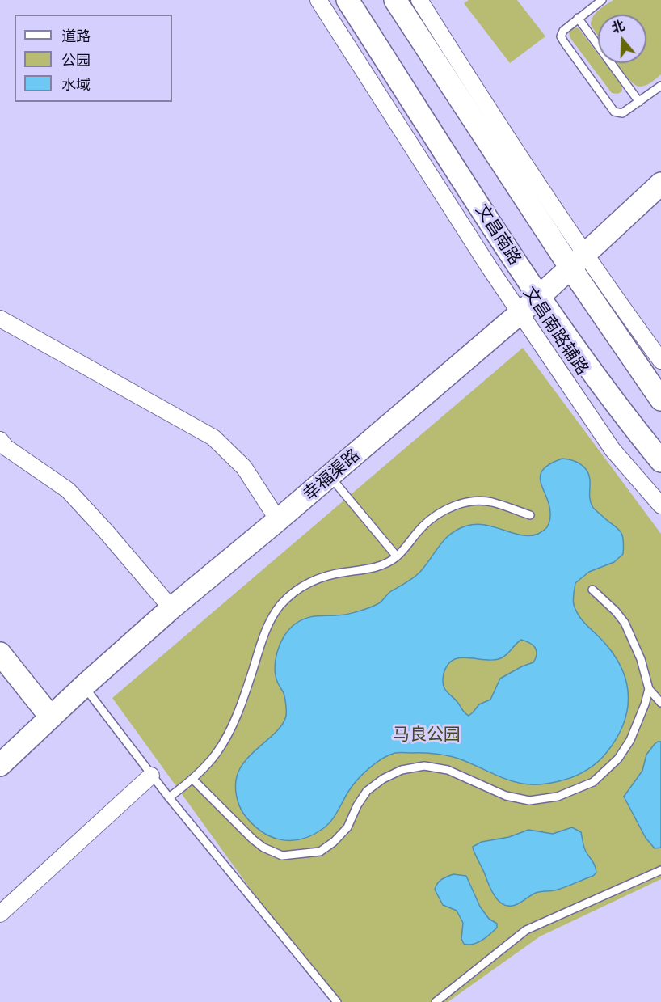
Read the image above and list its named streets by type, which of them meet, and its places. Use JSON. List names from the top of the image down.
{
  "streets": {
    "main road": ["文昌南路", "幸福渠路"],
    "street": ["文昌南路辅路"]
  },
  "crossings": [
    ["文昌南路", "幸福渠路"],
    ["文昌南路辅路", "幸福渠路"]
  ],
  "parks": ["马良公园"],
  "legend": ["道路", "公园", "水域"],
  "north": "top"
}
